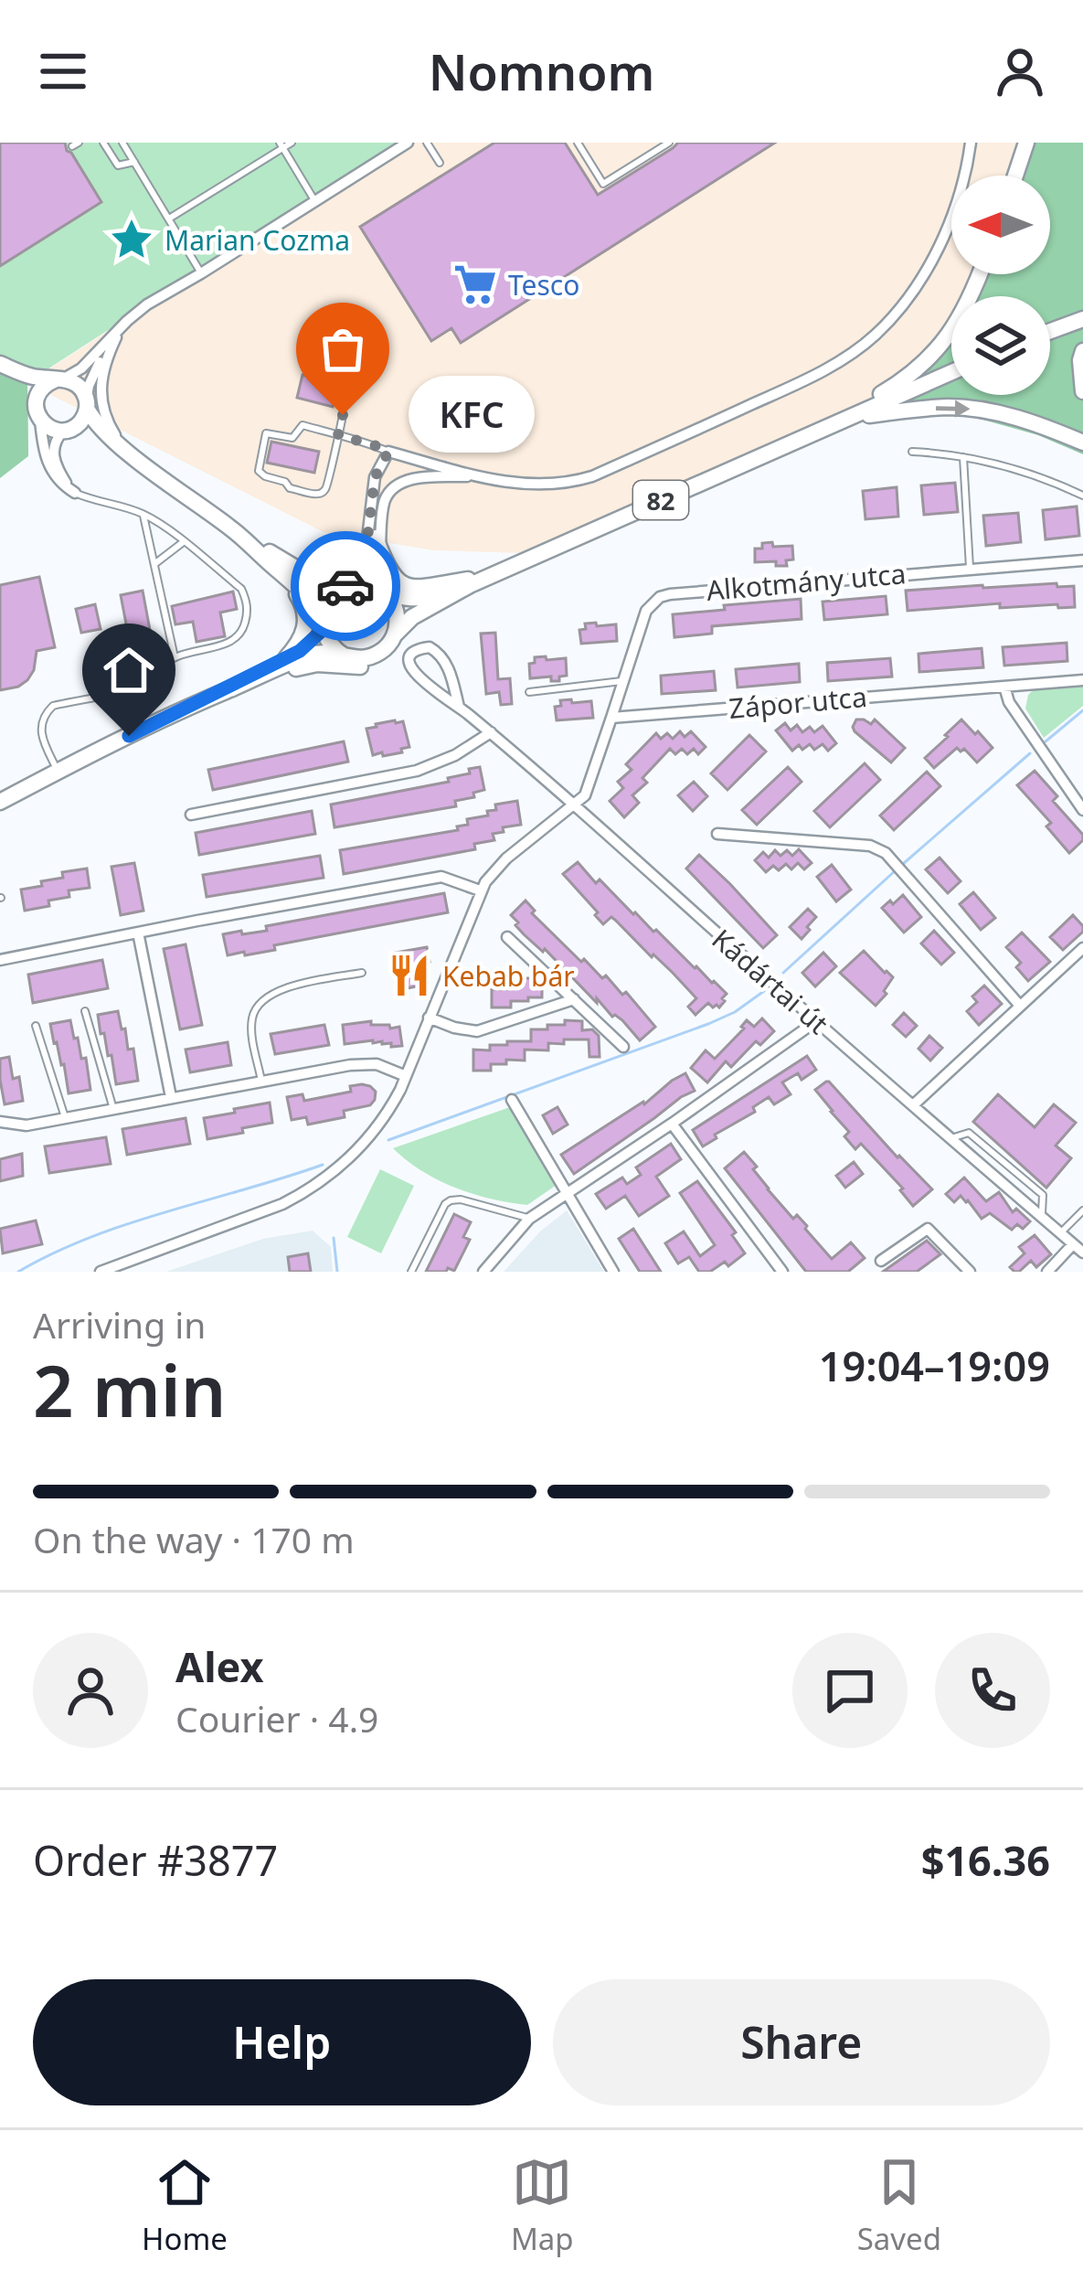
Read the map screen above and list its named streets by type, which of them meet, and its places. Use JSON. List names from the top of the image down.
{
  "streets": {
    "main road": ["82"],
    "street": ["Alkotmány utca", "Zápor utca", "Kádártai út"]
  },
  "crossings": [
    ["Alkotmány utca", "Zápor utca"]
  ],
  "places": {
    "place": ["Marian Cozma"],
    "supermarket": ["Tesco"],
    "other": ["KFC"],
    "restaurant": ["Kebab bár"]
  },
  "north": "left",
  "page": {
    "header": "Nomnom",
    "bubble": "KFC",
    "heading": ["2 min", "Arriving in", "19:04–19:09"],
    "panel": [
      "Alex",
      "Courier · 4.9",
      "Order #3877",
      "$16.36"
    ],
    "bar": "On the way · 170 m",
    "buttons": ["Help", "Share"],
    "tabs": ["Home", "Map", "Saved"]
  }
}
